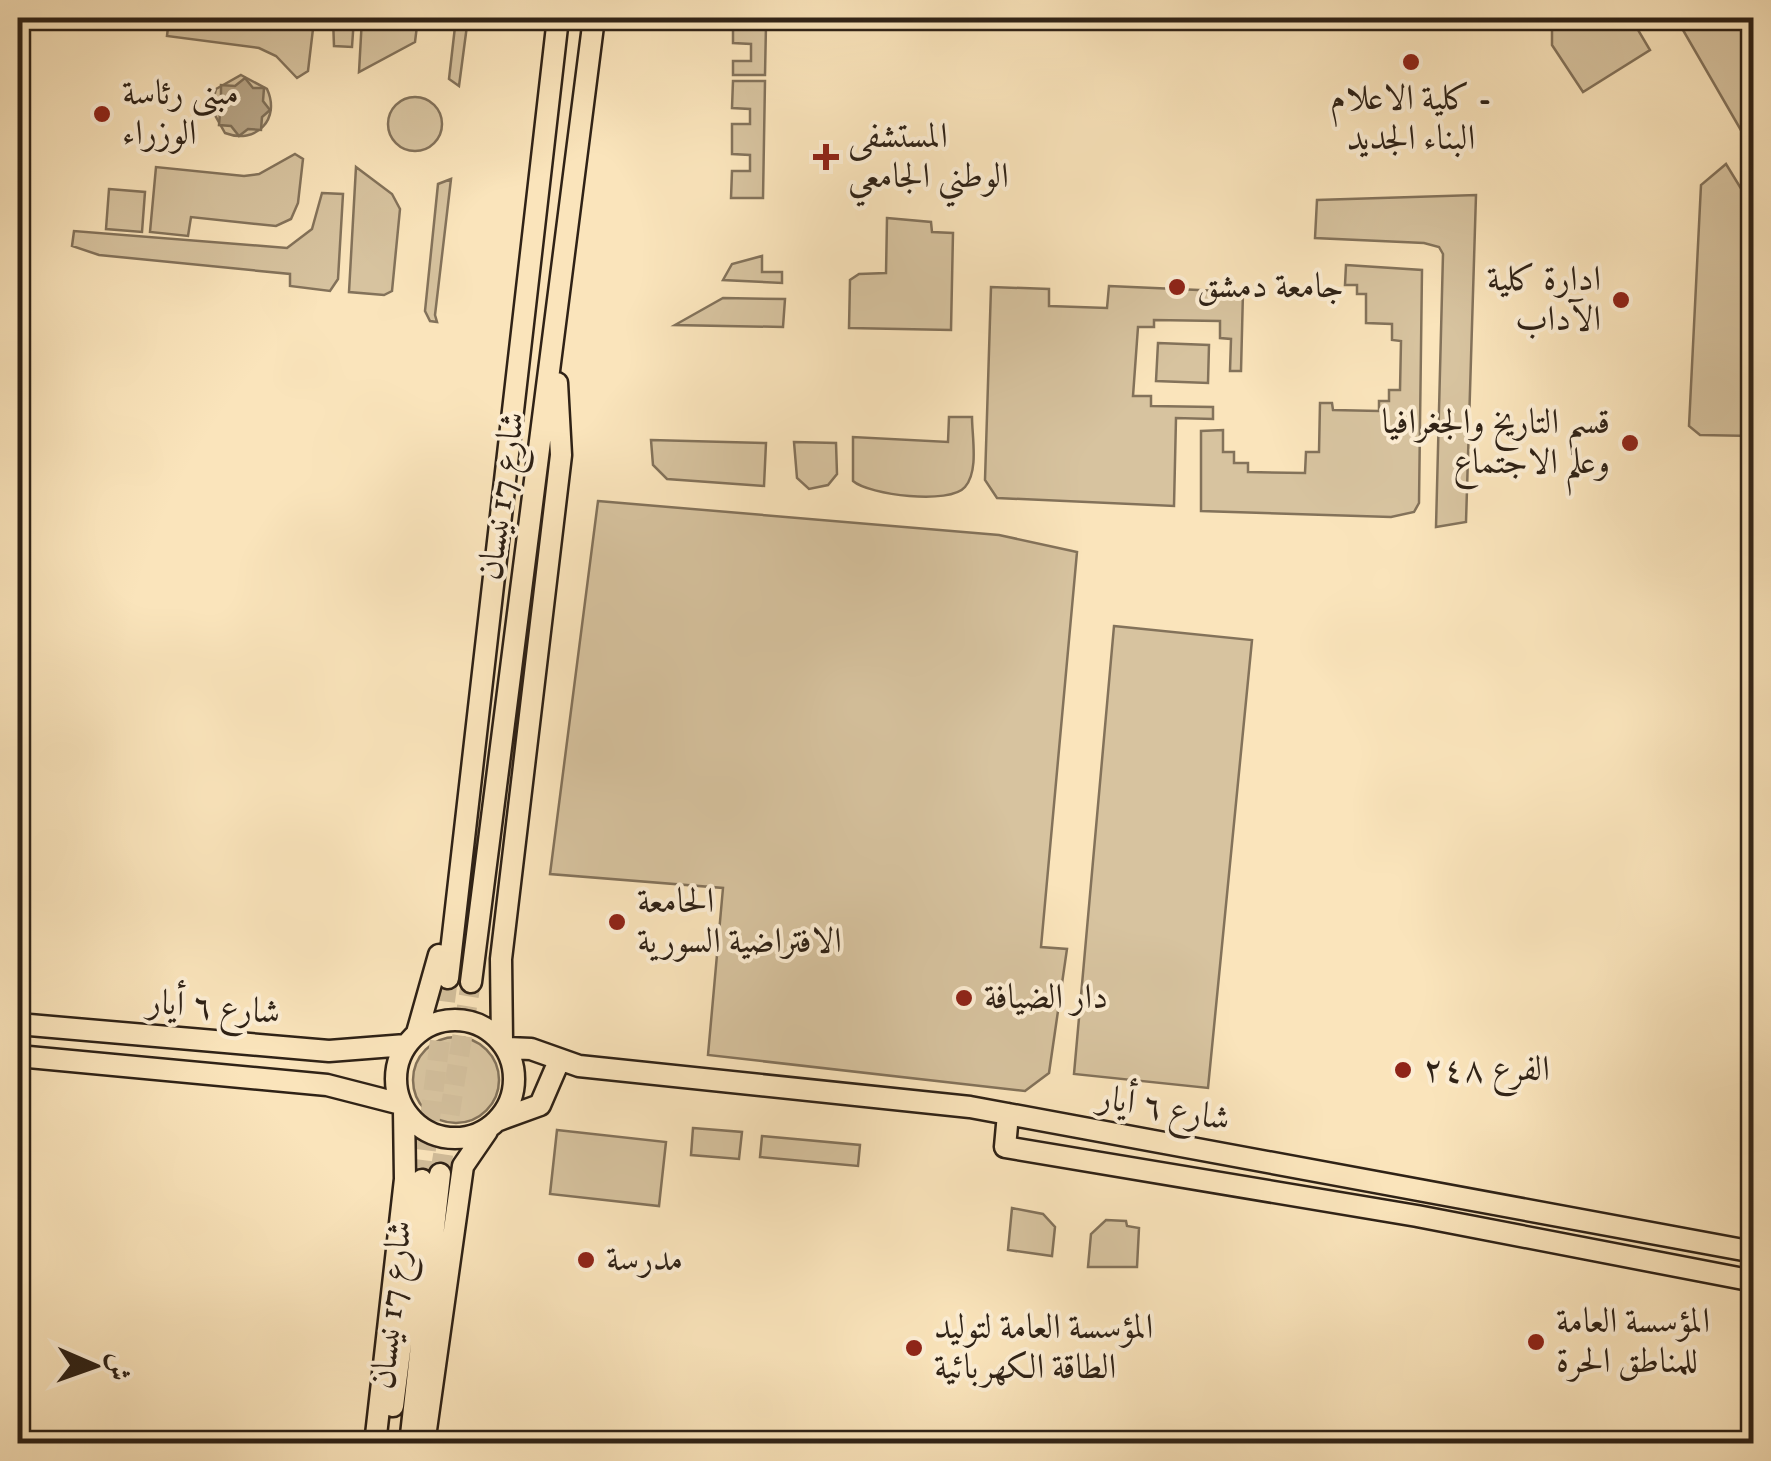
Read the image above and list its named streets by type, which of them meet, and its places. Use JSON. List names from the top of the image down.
{
  "streets": {
    "main road": ["شارع 17 نيسان", "شارع ٦ أيار"]
  },
  "places": {
    "other": [
      "كلية الاعلام - البناء الجديد",
      "مبنى رئاسة الوزراء",
      "جامعة دمشق",
      "ادارة كلية الآداب",
      "قسم التاريخ والجغرافيا وعلم الاجتماع",
      "الحامعة الافتراضية السورية",
      "دار الضيافة",
      "الفرع ٢٤٨",
      "مدرسة",
      "المؤسسة العامة للمناطق الحرة",
      "المؤسسة العامة لتوليد الطاقة الكهربائية"
    ],
    "health": ["المستشفى الوطني الجامعي"]
  },
  "north": "right"
}
